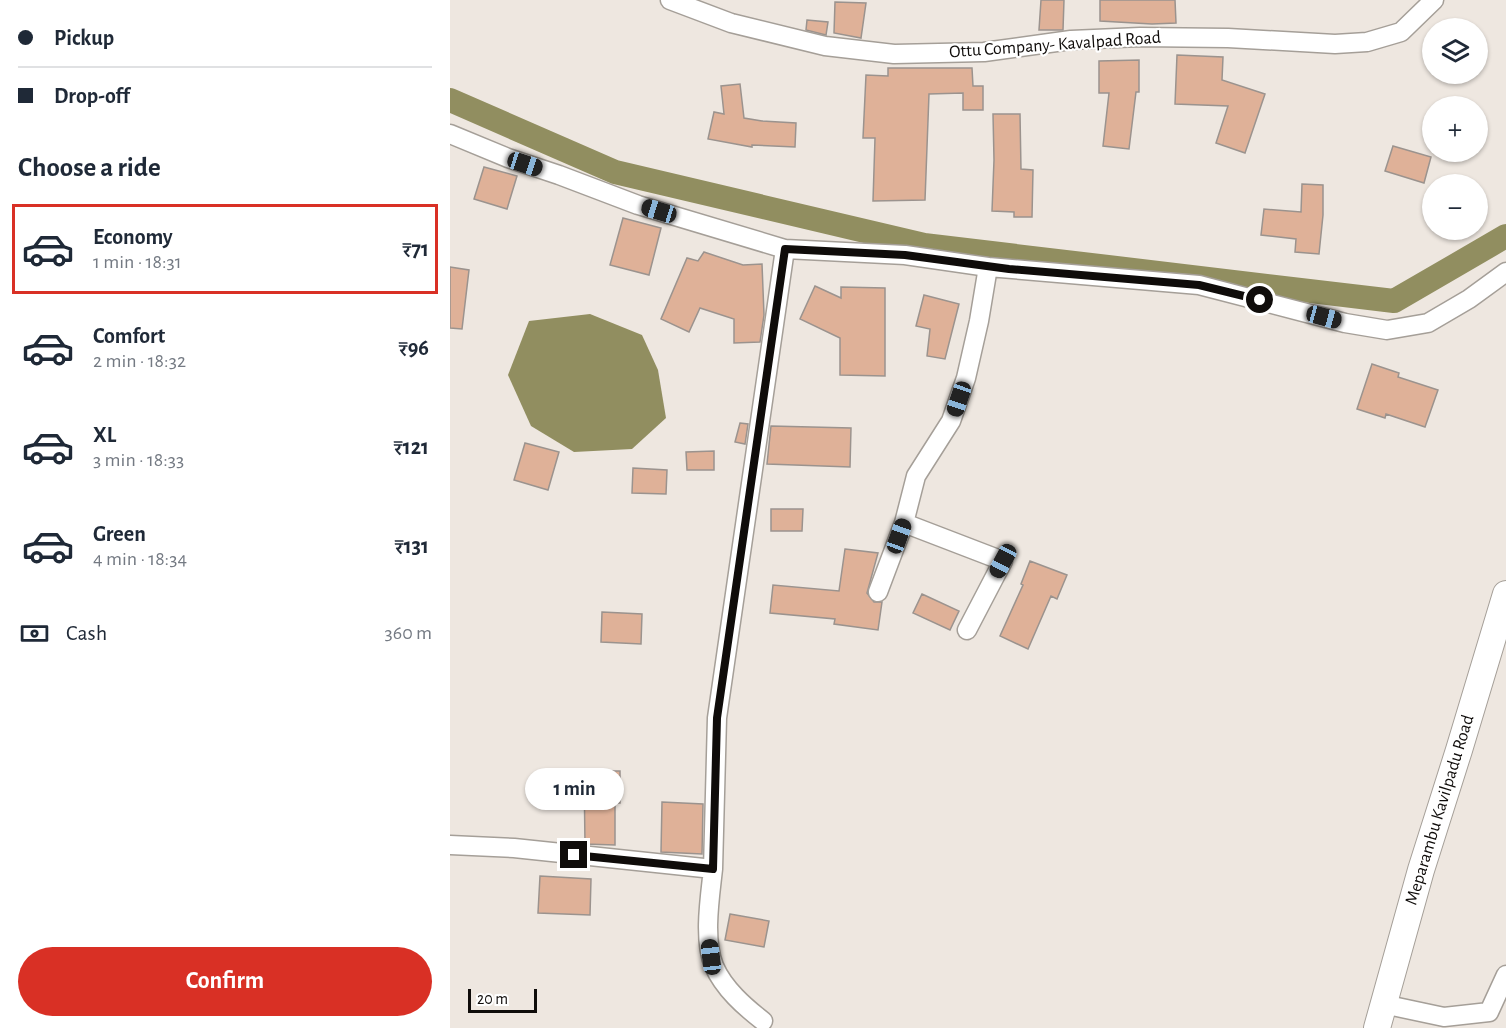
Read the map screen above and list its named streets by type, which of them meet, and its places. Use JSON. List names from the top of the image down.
{
  "streets": {
    "main road": ["Meparambu Kavilpadu Road"],
    "street": ["Ottu Company- Kavalpad Road"]
  },
  "scale_bar": "20 m",
  "page": {
    "banner": ["Pickup", "Drop-off"],
    "map_buttons": ["+", "−"],
    "heading": "Choose a ride",
    "list": [
      {
        "name": "Economy",
        "note": "1 min · 18:31",
        "value": "₹71"
      },
      {
        "name": "Comfort",
        "note": "2 min · 18:32",
        "value": "₹96"
      },
      {
        "name": "XL",
        "note": "3 min · 18:33",
        "value": "₹121"
      },
      {
        "name": "Green",
        "note": "4 min · 18:34",
        "value": "₹131"
      }
    ],
    "pay": ["Cash", "360 m"],
    "bubble": "1 min",
    "buttons": "Confirm",
    "scale": "20 m"
  }
}
